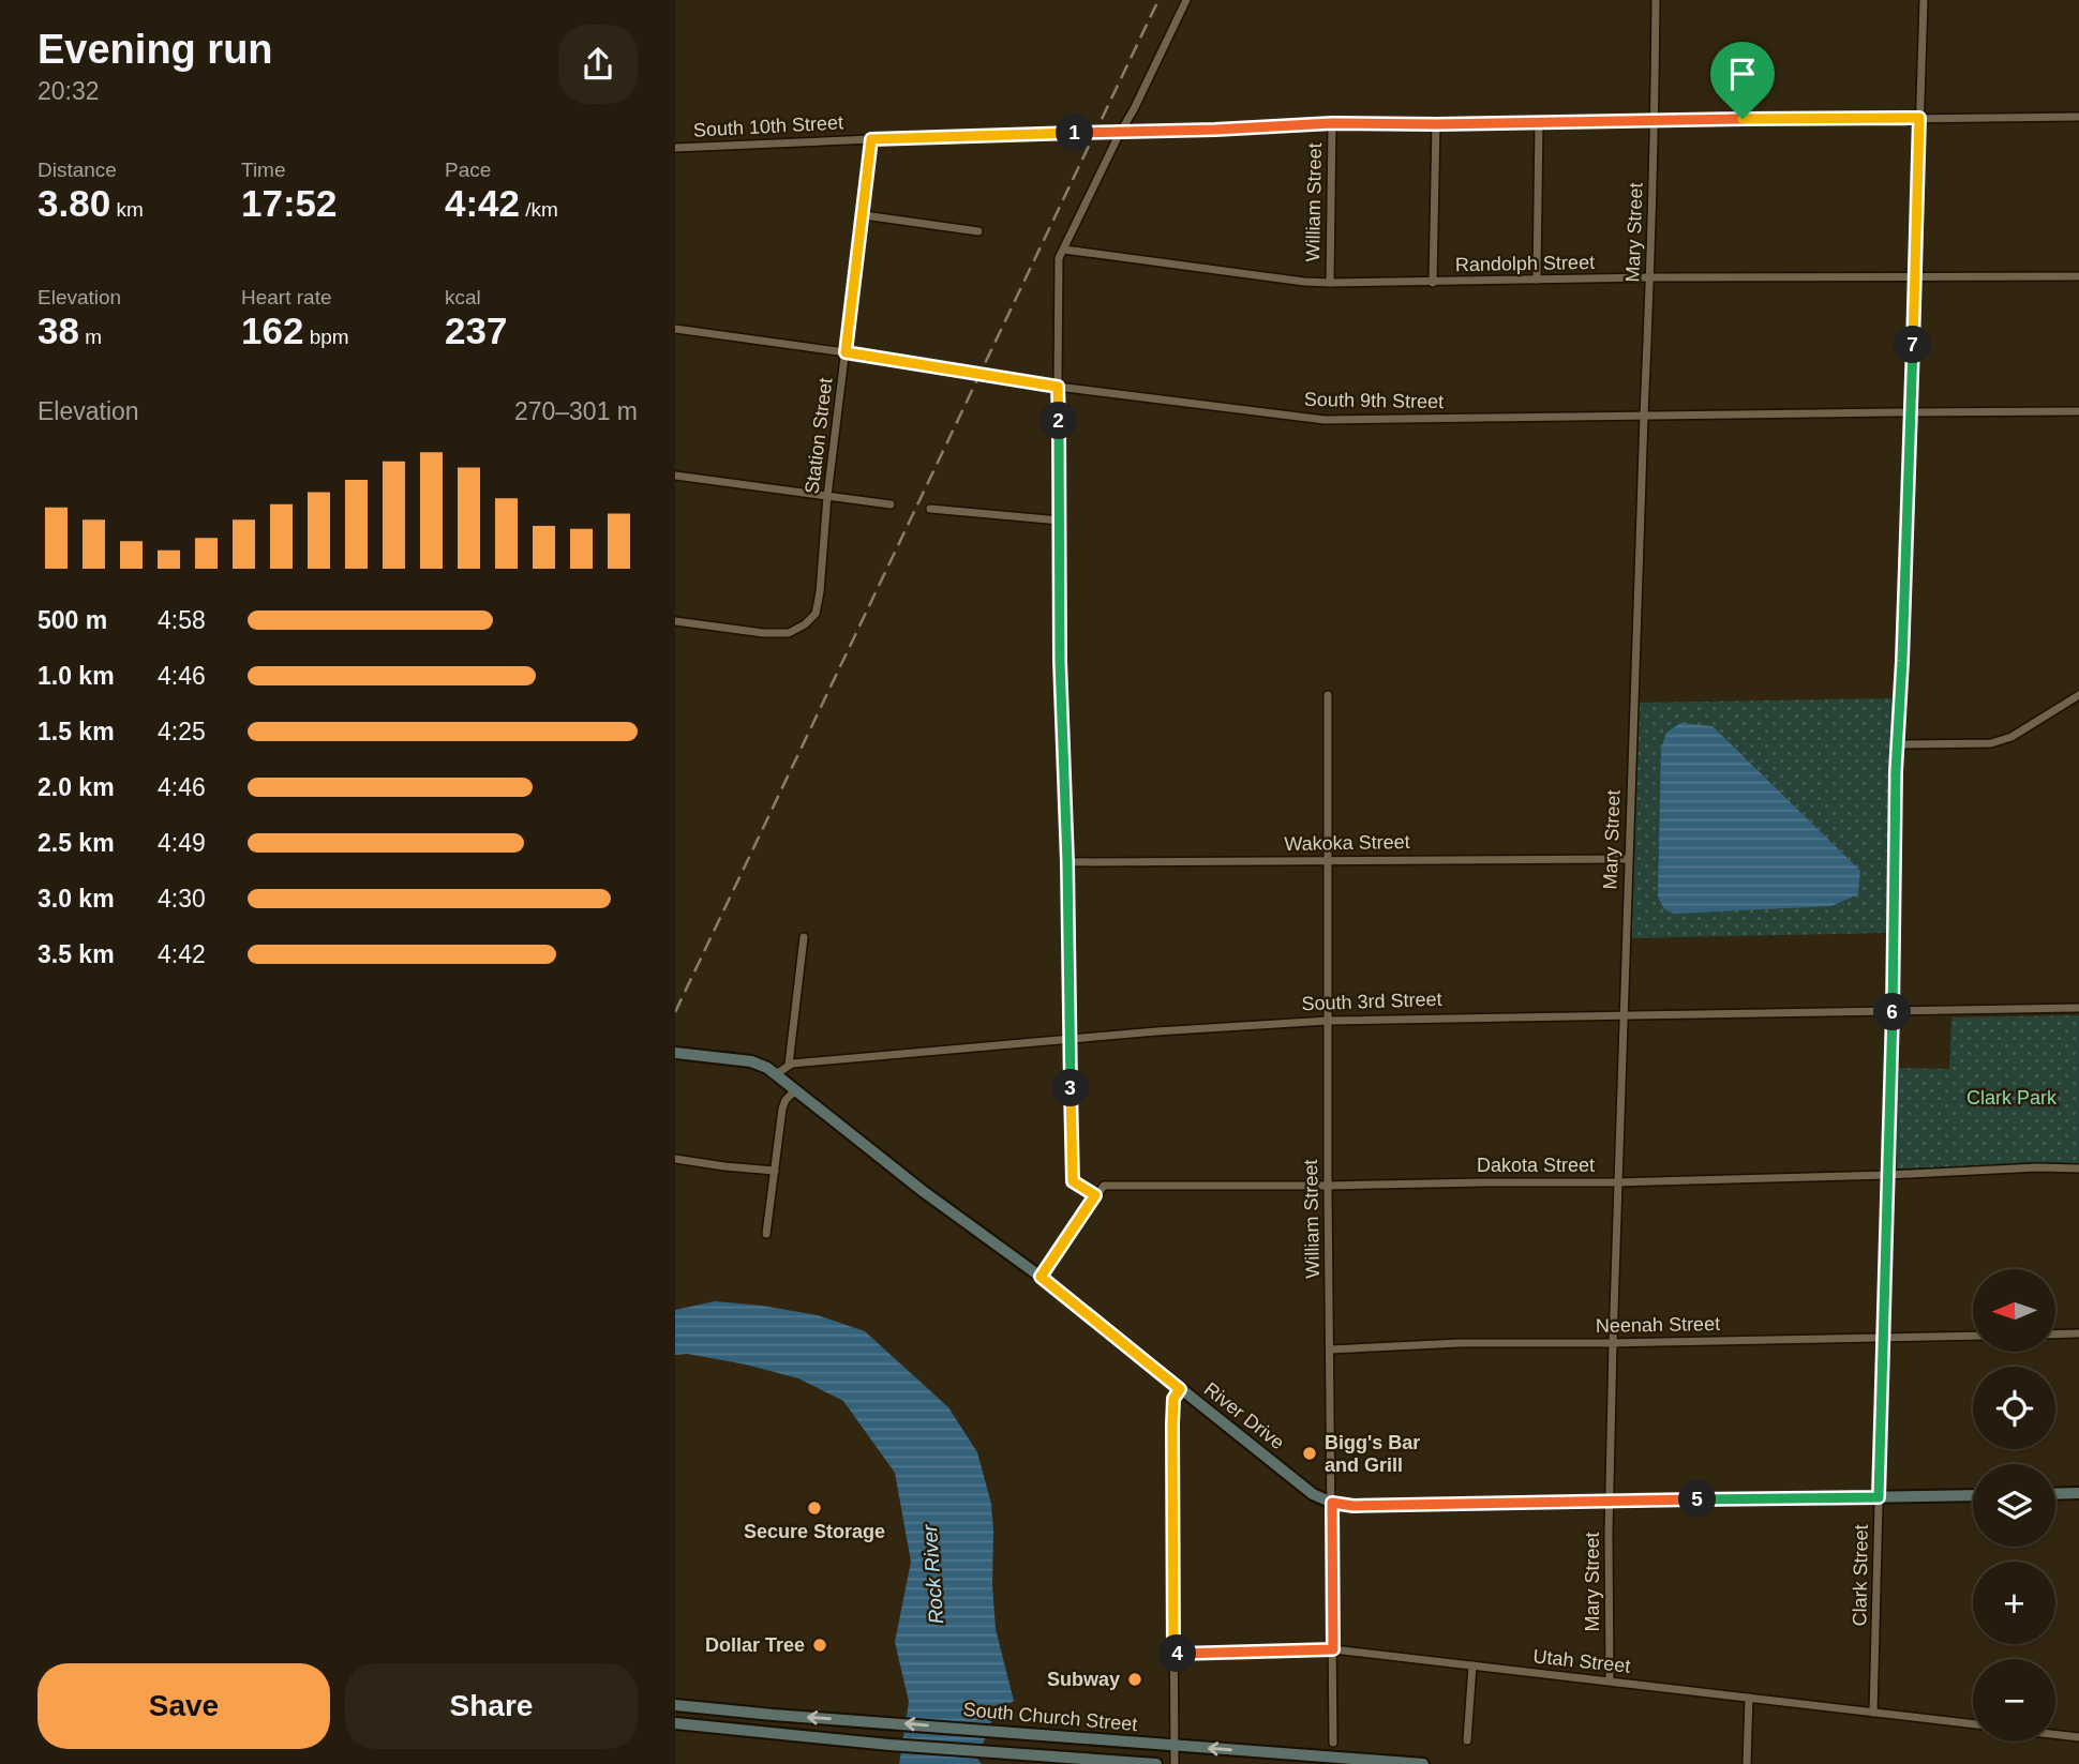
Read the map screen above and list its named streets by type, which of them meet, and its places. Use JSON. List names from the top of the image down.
{
  "streets": {
    "street": [
      "South 10th Street",
      "William Street",
      "Mary Street",
      "Randolph Street",
      "South 9th Street",
      "Station Street",
      "Wakoka Street",
      "South 3rd Street",
      "Dakota Street",
      "Neenah Street",
      "River Drive",
      "Clark Street",
      "Utah Street",
      "South Church Street"
    ]
  },
  "crossings": [
    ["South 10th Street", "William Street"],
    ["South 10th Street", "Mary Street"],
    ["South 10th Street", "Station Street"],
    ["South 10th Street", "Clark Street"],
    ["William Street", "Randolph Street"],
    ["William Street", "Wakoka Street"],
    ["William Street", "South 3rd Street"],
    ["William Street", "Dakota Street"],
    ["William Street", "Neenah Street"],
    ["William Street", "River Drive"],
    ["William Street", "Utah Street"],
    ["Mary Street", "Randolph Street"],
    ["Mary Street", "South 9th Street"],
    ["Mary Street", "Wakoka Street"],
    ["Mary Street", "South 3rd Street"],
    ["Mary Street", "Dakota Street"],
    ["Mary Street", "Neenah Street"],
    ["Mary Street", "River Drive"],
    ["Mary Street", "Utah Street"],
    ["Randolph Street", "Clark Street"],
    ["South 9th Street", "Station Street"],
    ["South 9th Street", "Clark Street"],
    ["South 3rd Street", "Clark Street"],
    ["Dakota Street", "Clark Street"],
    ["Neenah Street", "Clark Street"],
    ["River Drive", "Clark Street"],
    ["Clark Street", "Utah Street"]
  ],
  "water": ["Rock River"],
  "parks": ["Clark Park"],
  "places": [
    "Bigg's Bar and Grill",
    "Secure Storage",
    "Dollar Tree",
    "Subway"
  ],
  "north": "left",
  "page": {
    "heading": ["Evening run", "20:32"],
    "pins": [
      "1",
      "7",
      "2",
      "6",
      "3",
      "5",
      "4"
    ],
    "stats": [
      ["Distance", "3.80 km"],
      ["Time", "17:52"],
      ["Pace", "4:42 /km"],
      ["Elevation", "38 m"],
      ["Heart rate", "162 bpm"],
      ["kcal", "237"]
    ],
    "chart": ["Elevation", "270–301 m"],
    "list": [
      {
        "name": "500 m",
        "note": "4:58"
      },
      {
        "name": "1.0 km",
        "note": "4:46"
      },
      {
        "name": "1.5 km",
        "note": "4:25"
      },
      {
        "name": "2.0 km",
        "note": "4:46"
      },
      {
        "name": "2.5 km",
        "note": "4:49"
      },
      {
        "name": "3.0 km",
        "note": "4:30"
      },
      {
        "name": "3.5 km",
        "note": "4:42"
      }
    ],
    "map_buttons": ["+", "−"],
    "buttons": ["Save", "Share"]
  }
}
